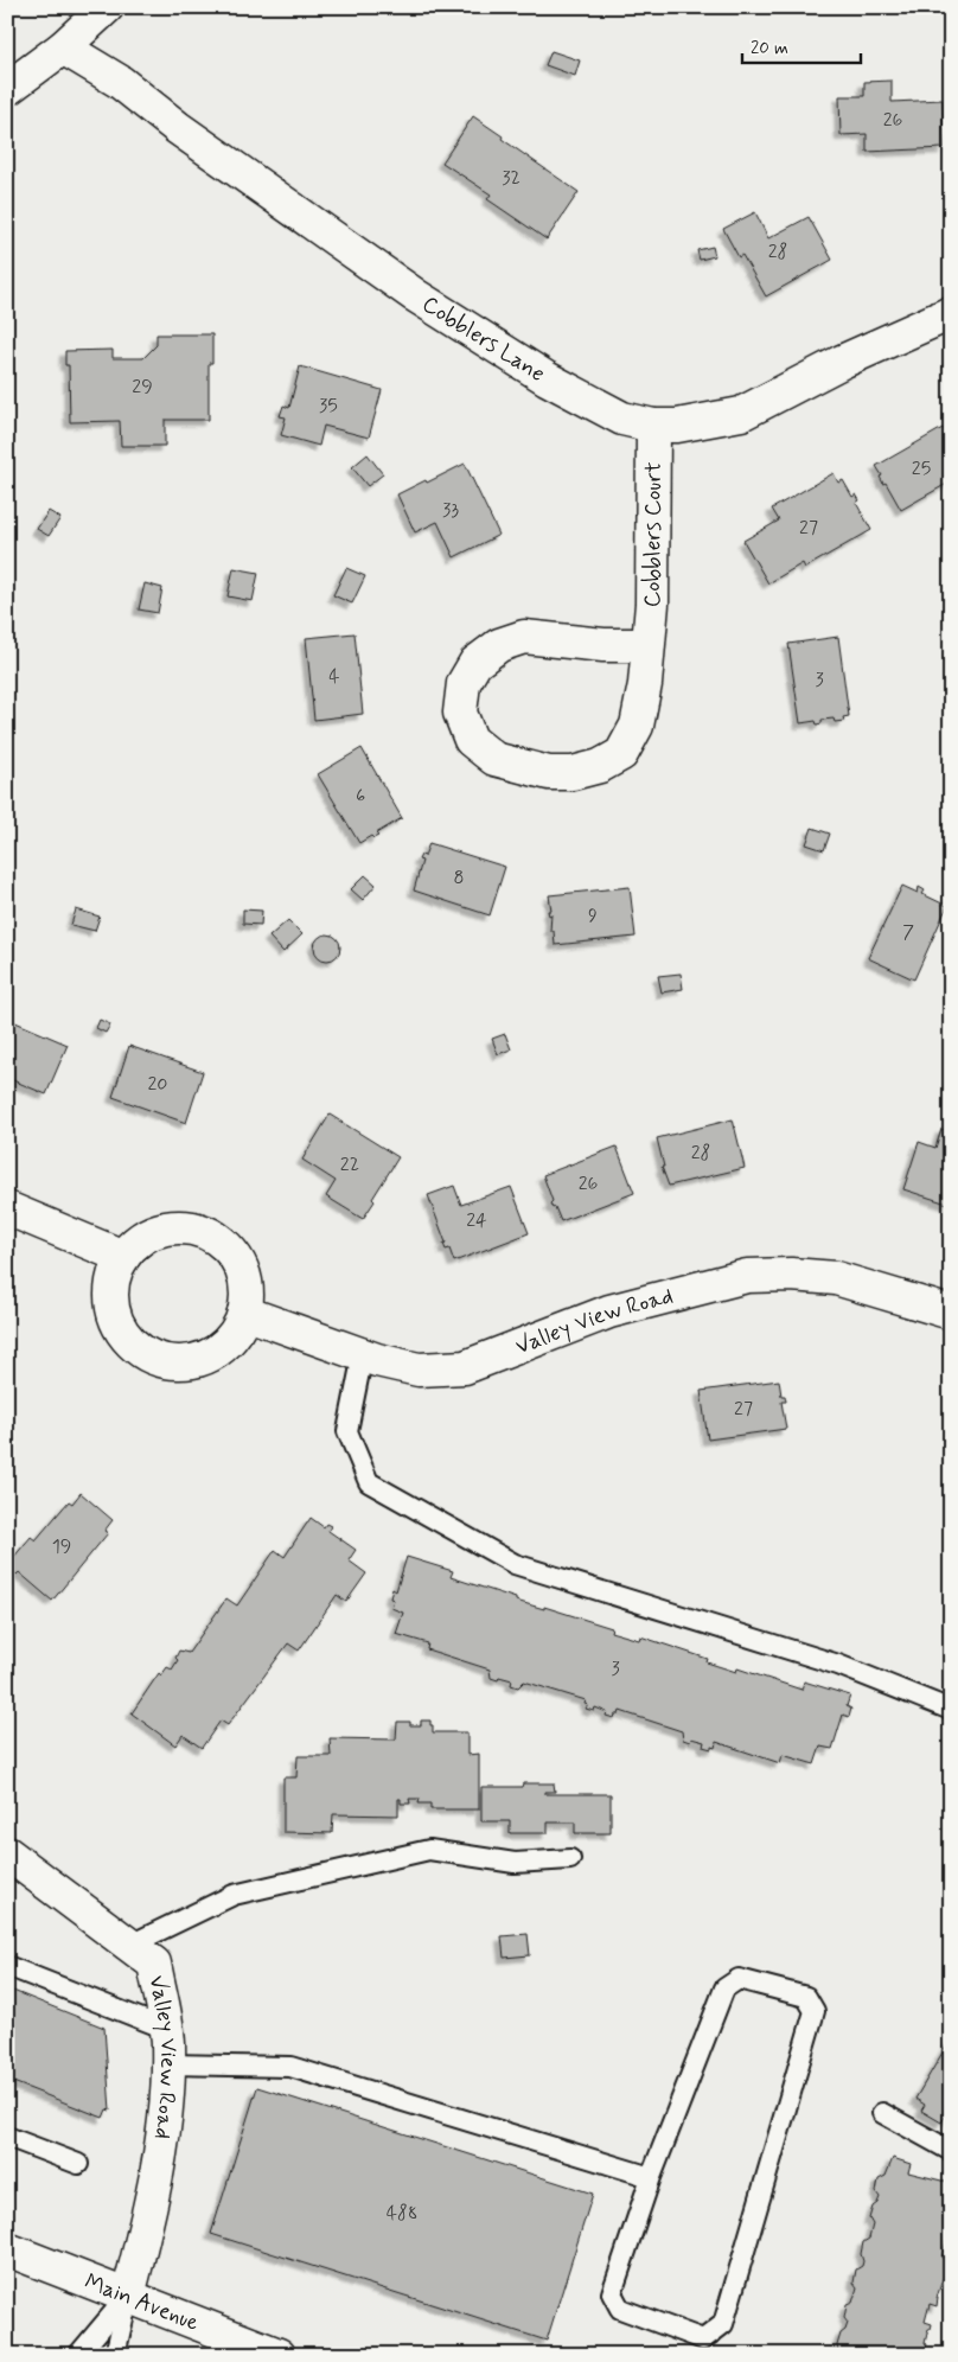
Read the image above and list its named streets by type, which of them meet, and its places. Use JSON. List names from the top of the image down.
{
  "streets": {
    "street": [
      "Cobblers Lane",
      "Cobblers Court",
      "Valley View Road",
      "Main Avenue"
    ]
  },
  "crossings": [
    ["Cobblers Lane", "Cobblers Court"],
    ["Valley View Road", "Main Avenue"]
  ],
  "house_numbers": [
    "26",
    "32",
    "28",
    "29",
    "35",
    "25",
    "33",
    "27",
    "4",
    "3",
    "6",
    "8",
    "9",
    "7",
    "20",
    "28",
    "22",
    "26",
    "24",
    "27",
    "19",
    "3",
    "488"
  ],
  "scale_bar": "20 m"
}
